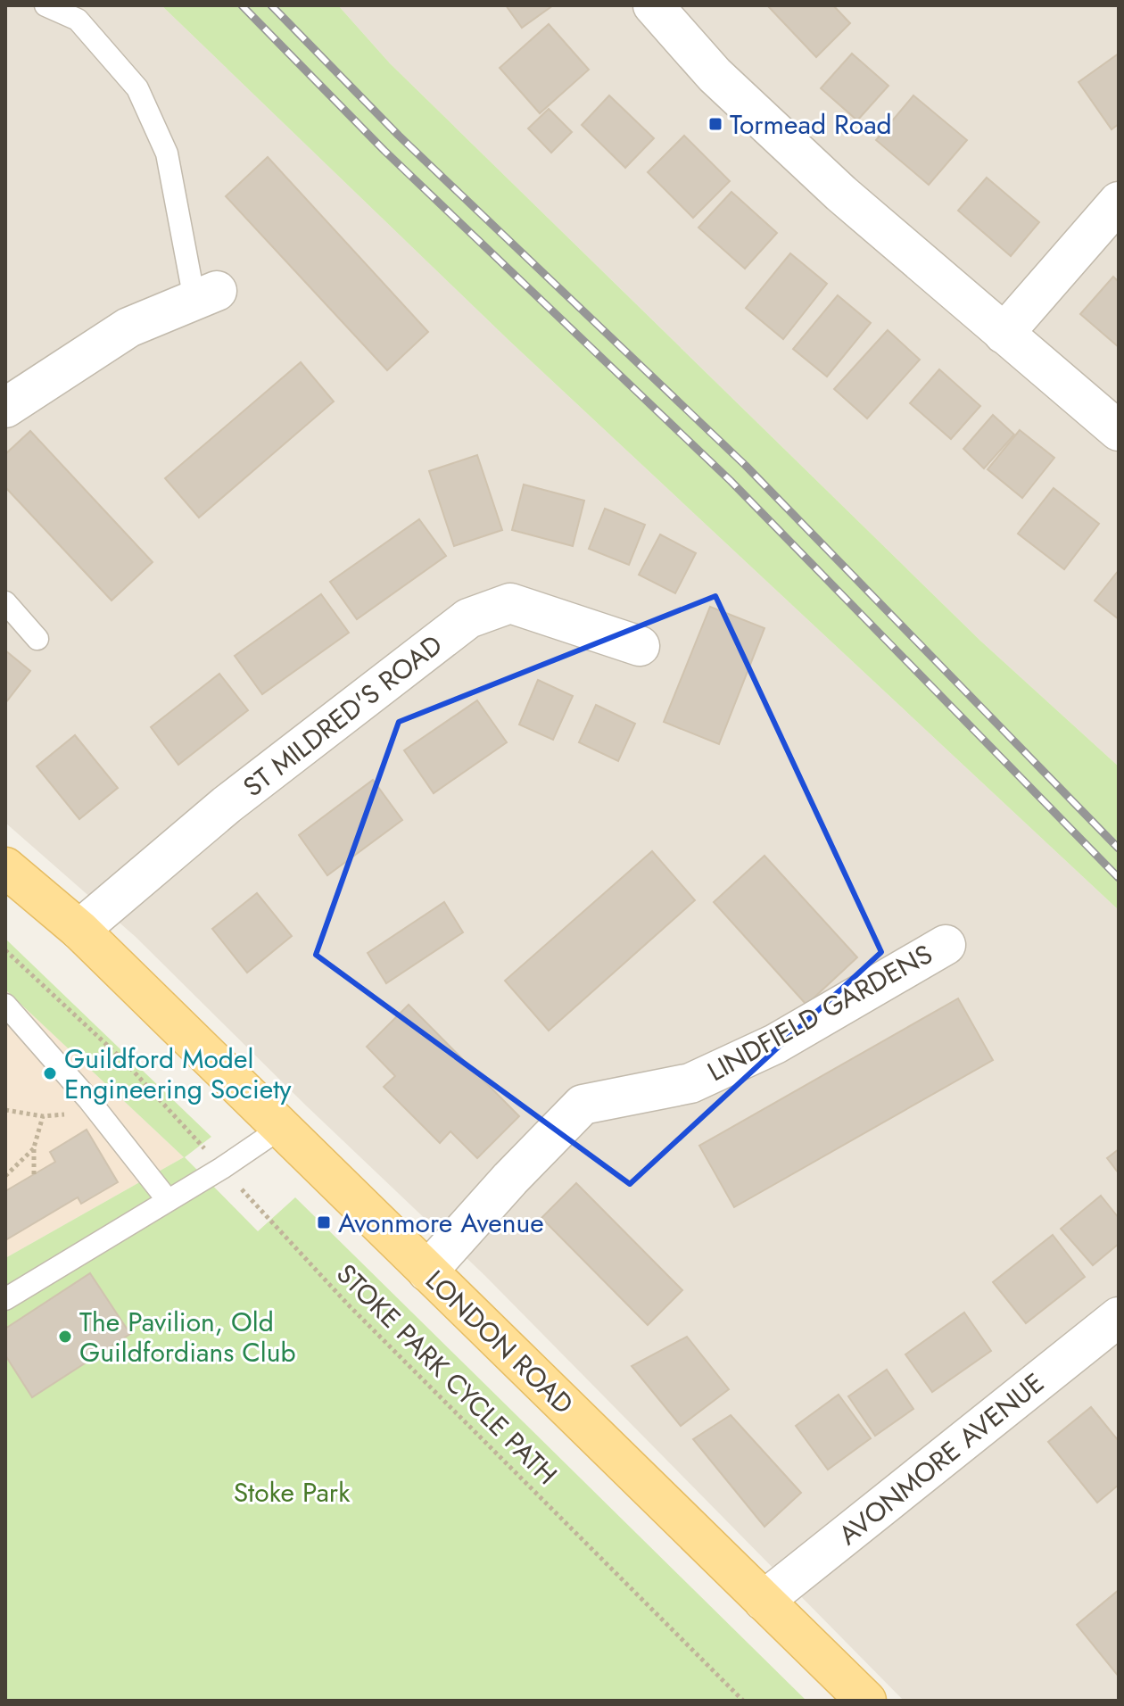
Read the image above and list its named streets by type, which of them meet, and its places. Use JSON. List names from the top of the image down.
{
  "streets": {
    "main road": ["LONDON ROAD"],
    "street": ["ST MILDRED'S ROAD", "LINDFIELD GARDENS", "AVONMORE AVENUE"],
    "path": ["STOKE PARK CYCLE PATH"]
  },
  "crossings": [
    ["ST MILDRED'S ROAD", "LONDON ROAD"],
    ["LINDFIELD GARDENS", "LONDON ROAD"],
    ["LONDON ROAD", "AVONMORE AVENUE"]
  ],
  "parks": ["Stoke Park"],
  "places": {
    "transit": ["Tormead Road", "Avonmore Avenue"],
    "other": ["Guildford Model Engineering Society", "The Pavilion, Old Guildfordians Club"]
  }
}
